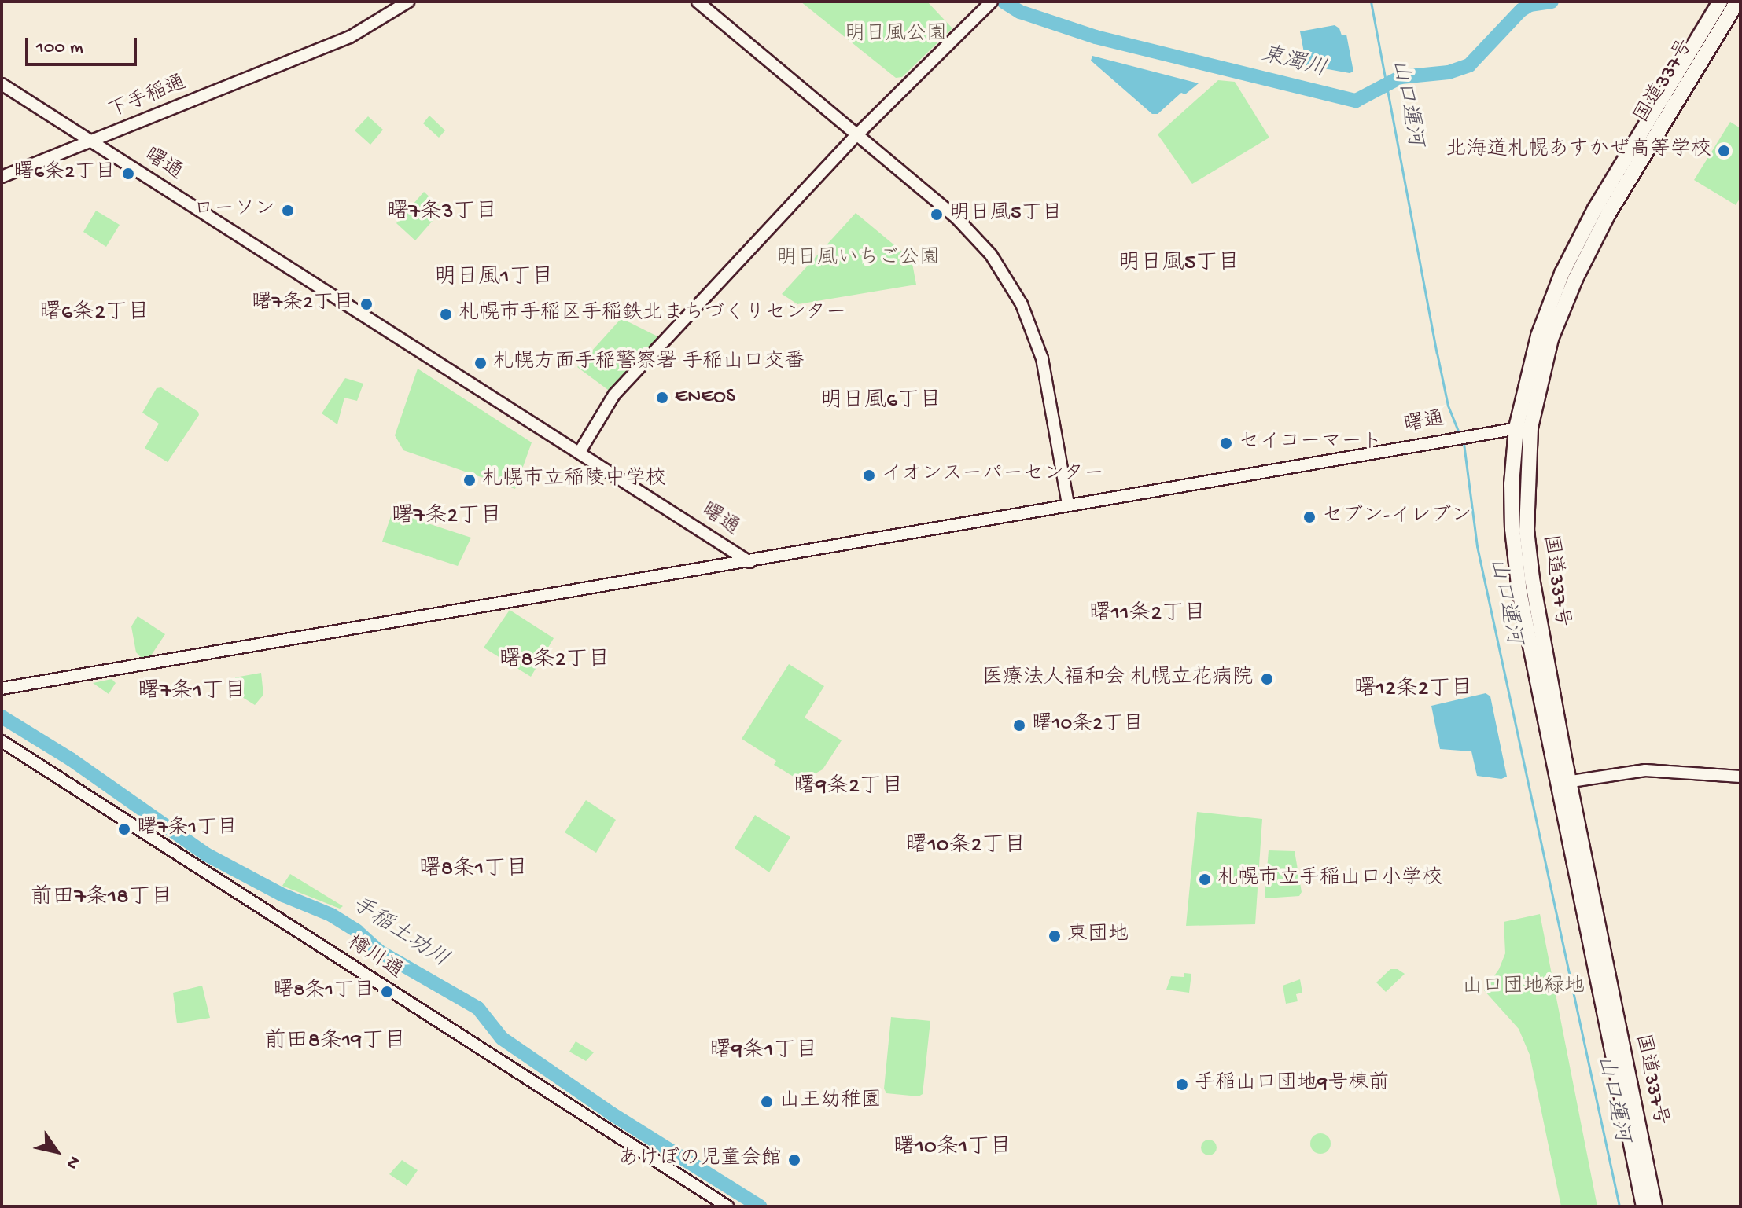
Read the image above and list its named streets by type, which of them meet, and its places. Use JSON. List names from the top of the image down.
{
  "streets": {
    "highway": ["国道337号"],
    "street": ["下手稲通", "曙通", "樽川通"]
  },
  "crossings": [
    ["国道337号", "曙通"],
    ["下手稲通", "曙通"]
  ],
  "districts": [
    "曙7条3丁目",
    "明日風5丁目",
    "明日風1丁目",
    "曙6条2丁目",
    "明日風6丁目",
    "曙7条2丁目",
    "曙11条2丁目",
    "曙8条2丁目",
    "曙12条2丁目",
    "曙7条1丁目",
    "曙9条2丁目",
    "曙10条2丁目",
    "曙8条1丁目",
    "前田7条18丁目",
    "前田8条19丁目",
    "曙9条1丁目",
    "曙10条1丁目"
  ],
  "water": ["東濁川", "山口運河", "手稲土功川"],
  "parks": ["明日風公園", "明日風いちご公園", "山口団地緑地"],
  "places": [
    "北海道札幌あすかぜ高等学校",
    "曙6条2丁目",
    "ローソン",
    "明日風5丁目",
    "曙7条2丁目",
    "札幌市手稲区手稲鉄北まちづくりセンター",
    "札幌方面手稲警察署 手稲山口交番",
    "ENEOS",
    "セイコーマート",
    "イオンスーパーセンター",
    "札幌市立稲陵中学校",
    "セブン-イレブン",
    "医療法人福和会 札幌立花病院",
    "曙10条2丁目",
    "曙7条1丁目",
    "札幌市立手稲山口小学校",
    "東団地",
    "曙8条1丁目",
    "手稲山口団地9号棟前",
    "山王幼稚園",
    "あけぼの児童会館"
  ],
  "scale_bar": "100 m",
  "north": "bottom right"
}
